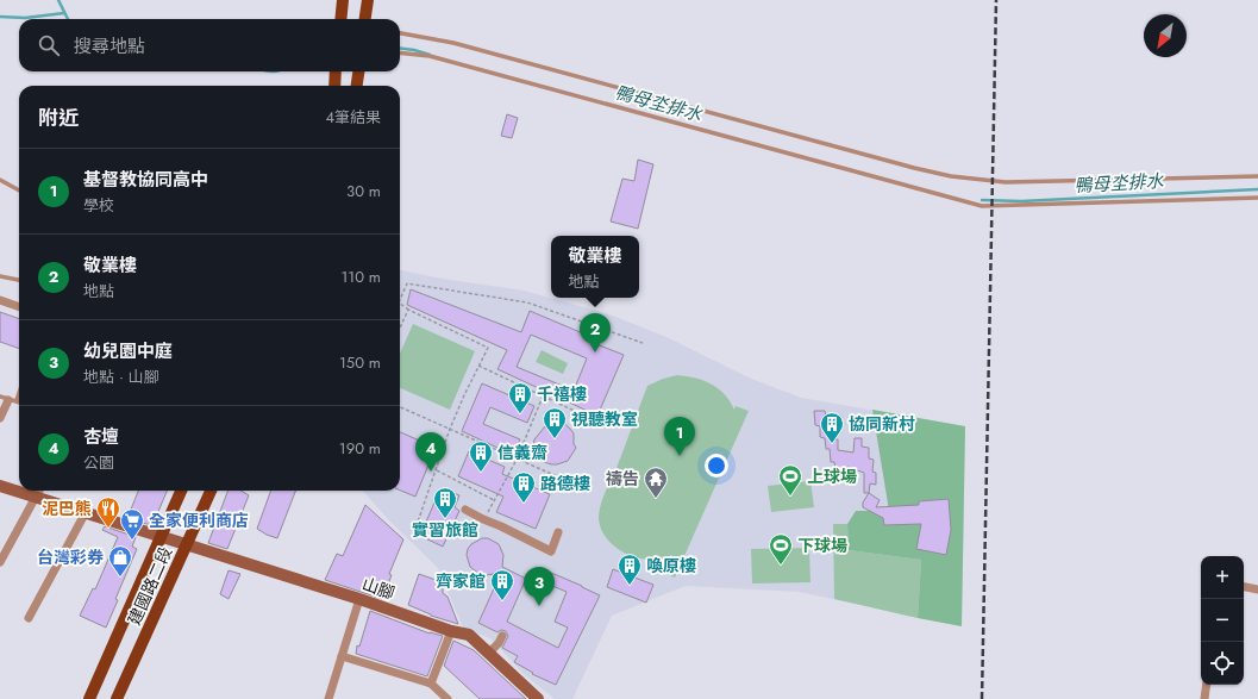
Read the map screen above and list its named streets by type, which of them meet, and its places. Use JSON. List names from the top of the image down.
{
  "streets": {
    "main road": ["建國路二段"],
    "street": ["山腳"]
  },
  "crossings": [
    ["建國路二段", "山腳"]
  ],
  "water": ["鴨母坔排水"],
  "places": {
    "building": [
      "千禧樓",
      "視聽教室",
      "協同新村",
      "信義齋",
      "路德樓",
      "實習旅館",
      "喚原樓",
      "齊家館"
    ],
    "sports": ["上球場", "下球場"],
    "temple": ["禱告"],
    "restaurant": ["泥巴熊"],
    "supermarket": ["全家便利商店"],
    "shop": ["台灣彩券"]
  },
  "north": "bottom left",
  "page": {
    "search": "搜尋地點",
    "heading": ["附近", "4筆結果"],
    "list": [
      {
        "mark": "1",
        "name": "基督教協同高中",
        "note": "學校",
        "value": "30 m"
      },
      {
        "mark": "2",
        "name": "敬業樓",
        "note": "地點",
        "value": "110 m"
      },
      {
        "mark": "3",
        "name": "幼兒園中庭",
        "note": "地點 · 山腳",
        "value": "150 m"
      },
      {
        "mark": "4",
        "name": "杏壇",
        "note": "公園",
        "value": "190 m"
      }
    ],
    "popup": ["敬業樓", "地點"],
    "pins": [
      "2",
      "1",
      "4",
      "3"
    ],
    "map_buttons": ["+", "−"]
  }
}
